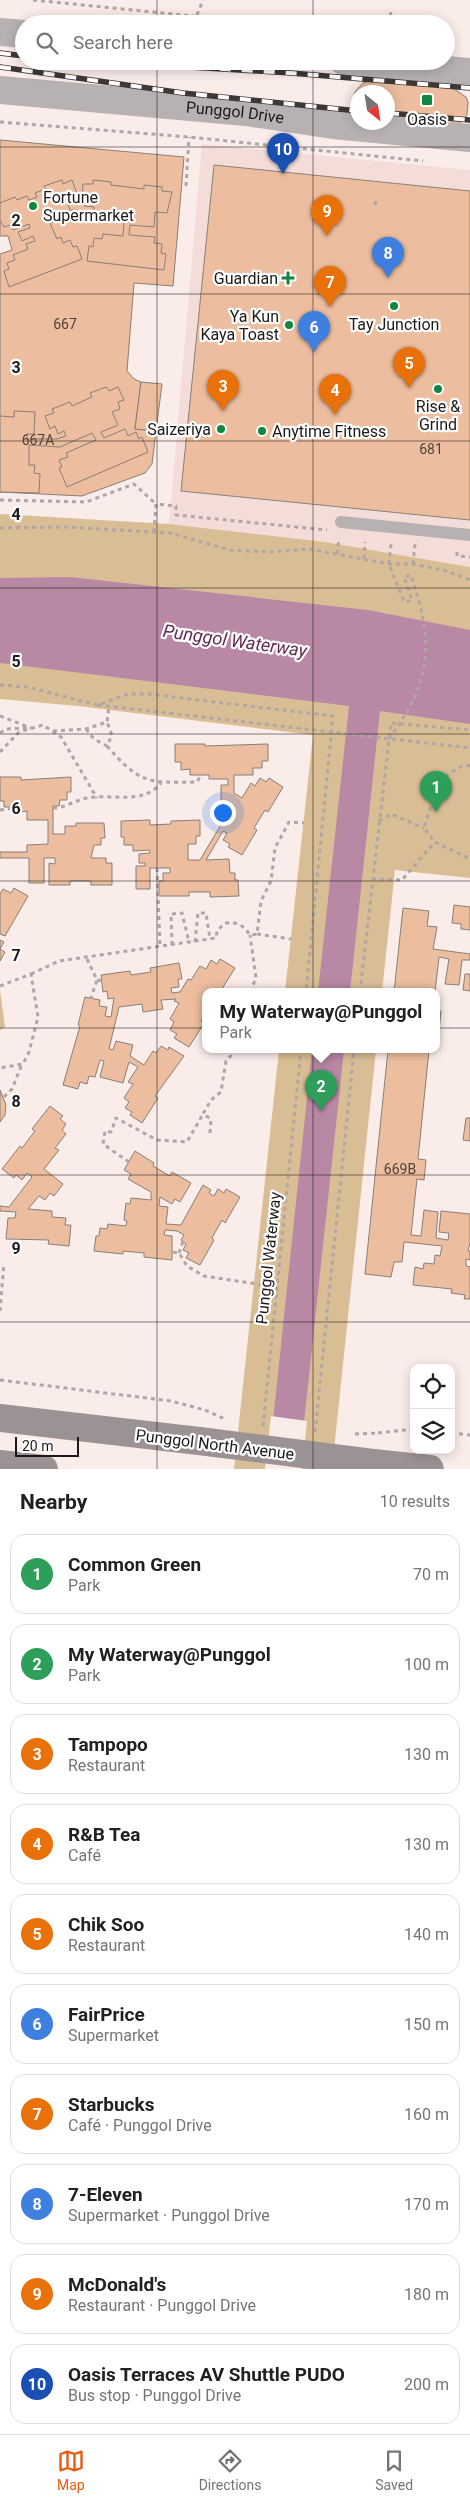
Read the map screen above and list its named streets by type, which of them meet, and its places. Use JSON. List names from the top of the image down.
{
  "streets": {
    "main road": ["Punggol North Avenue"],
    "street": ["Punggol Drive"],
    "path": ["Punggol Waterway"]
  },
  "water": ["Punggol Waterway"],
  "places": {
    "transit": ["Oasis"],
    "other": [
      "Fortune Supermarket",
      "Tay Junction",
      "Ya Kun Kaya Toast",
      "Rise & Grind",
      "Saizeriya",
      "Anytime Fitness"
    ],
    "health": ["Guardian"]
  },
  "house_numbers": [
    "667",
    "667A",
    "681",
    "669B"
  ],
  "scale_bar": "20 m",
  "north": "bottom right",
  "page": {
    "search": "Search here",
    "pins": [
      "10",
      "9",
      "8",
      "7",
      "6",
      "5",
      "3",
      "4",
      "1",
      "2"
    ],
    "popup": ["My Waterway@Punggol", "Park"],
    "scale": "20 m",
    "heading": ["Nearby", "10 results"],
    "list": [
      {
        "mark": "1",
        "name": "Common Green",
        "note": "Park",
        "value": "70 m"
      },
      {
        "mark": "2",
        "name": "My Waterway@Punggol",
        "note": "Park",
        "value": "100 m"
      },
      {
        "mark": "3",
        "name": "Tampopo",
        "note": "Restaurant",
        "value": "130 m"
      },
      {
        "mark": "4",
        "name": "R&B Tea",
        "note": "Café",
        "value": "130 m"
      },
      {
        "mark": "5",
        "name": "Chik Soo",
        "note": "Restaurant",
        "value": "140 m"
      },
      {
        "mark": "6",
        "name": "FairPrice",
        "note": "Supermarket",
        "value": "150 m"
      },
      {
        "mark": "7",
        "name": "Starbucks",
        "note": "Café · Punggol Drive",
        "value": "160 m"
      },
      {
        "mark": "8",
        "name": "7-Eleven",
        "note": "Supermarket · Punggol Drive",
        "value": "170 m"
      },
      {
        "mark": "9",
        "name": "McDonald's",
        "note": "Restaurant · Punggol Drive",
        "value": "180 m"
      },
      {
        "mark": "10",
        "name": "Oasis Terraces AV Shuttle PUDO",
        "note": "Bus stop · Punggol Drive",
        "value": "200 m"
      }
    ],
    "nav": ["Map", "Directions", "Saved"]
  },
  "grid": {
    "rows": [
      "2",
      "3",
      "4",
      "5",
      "6",
      "7",
      "8",
      "9"
    ]
  }
}
